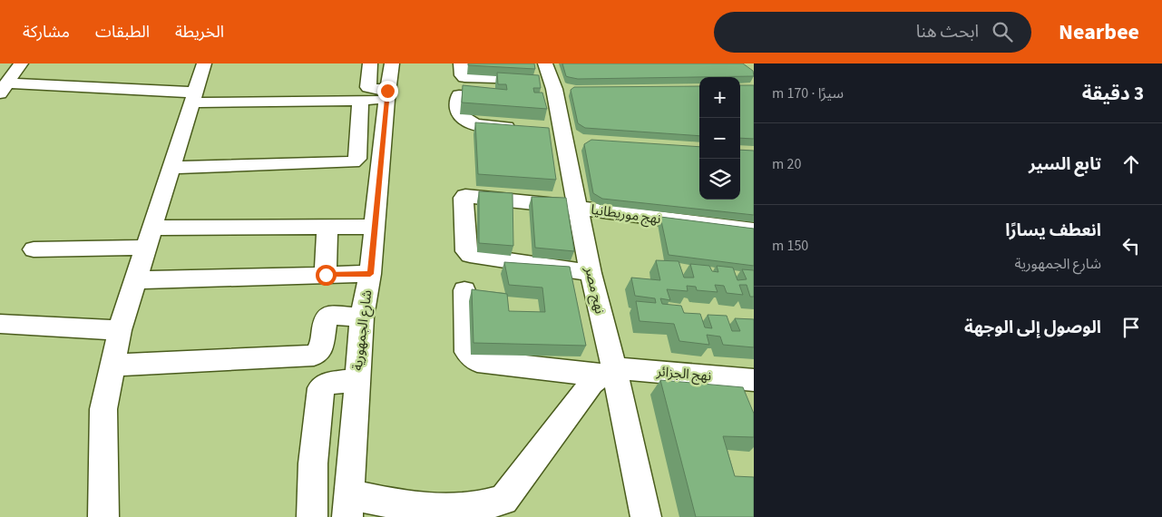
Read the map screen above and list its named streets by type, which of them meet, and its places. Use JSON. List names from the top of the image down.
{
  "streets": {
    "street": [
      "نهج موريطانيا",
      "نهج مصر",
      "شارع الجمهورية",
      "نهج الجزائر"
    ]
  },
  "crossings": [
    ["نهج موريطانيا", "نهج مصر"],
    ["نهج مصر", "نهج الجزائر"]
  ],
  "page": {
    "header": "Nearbee",
    "search": "ابحث هنا",
    "nav": ["الخريطة", "الطبقات", "مشاركة"],
    "heading": ["3 دقيقة", "سيرًا · 170 m"],
    "map_buttons": ["+", "−"],
    "list": [
      ["تابع السير", "20 m"],
      ["انعطف يسارًا", "شارع الجمهورية", "150 m"],
      "الوصول إلى الوجهة"
    ]
  }
}
